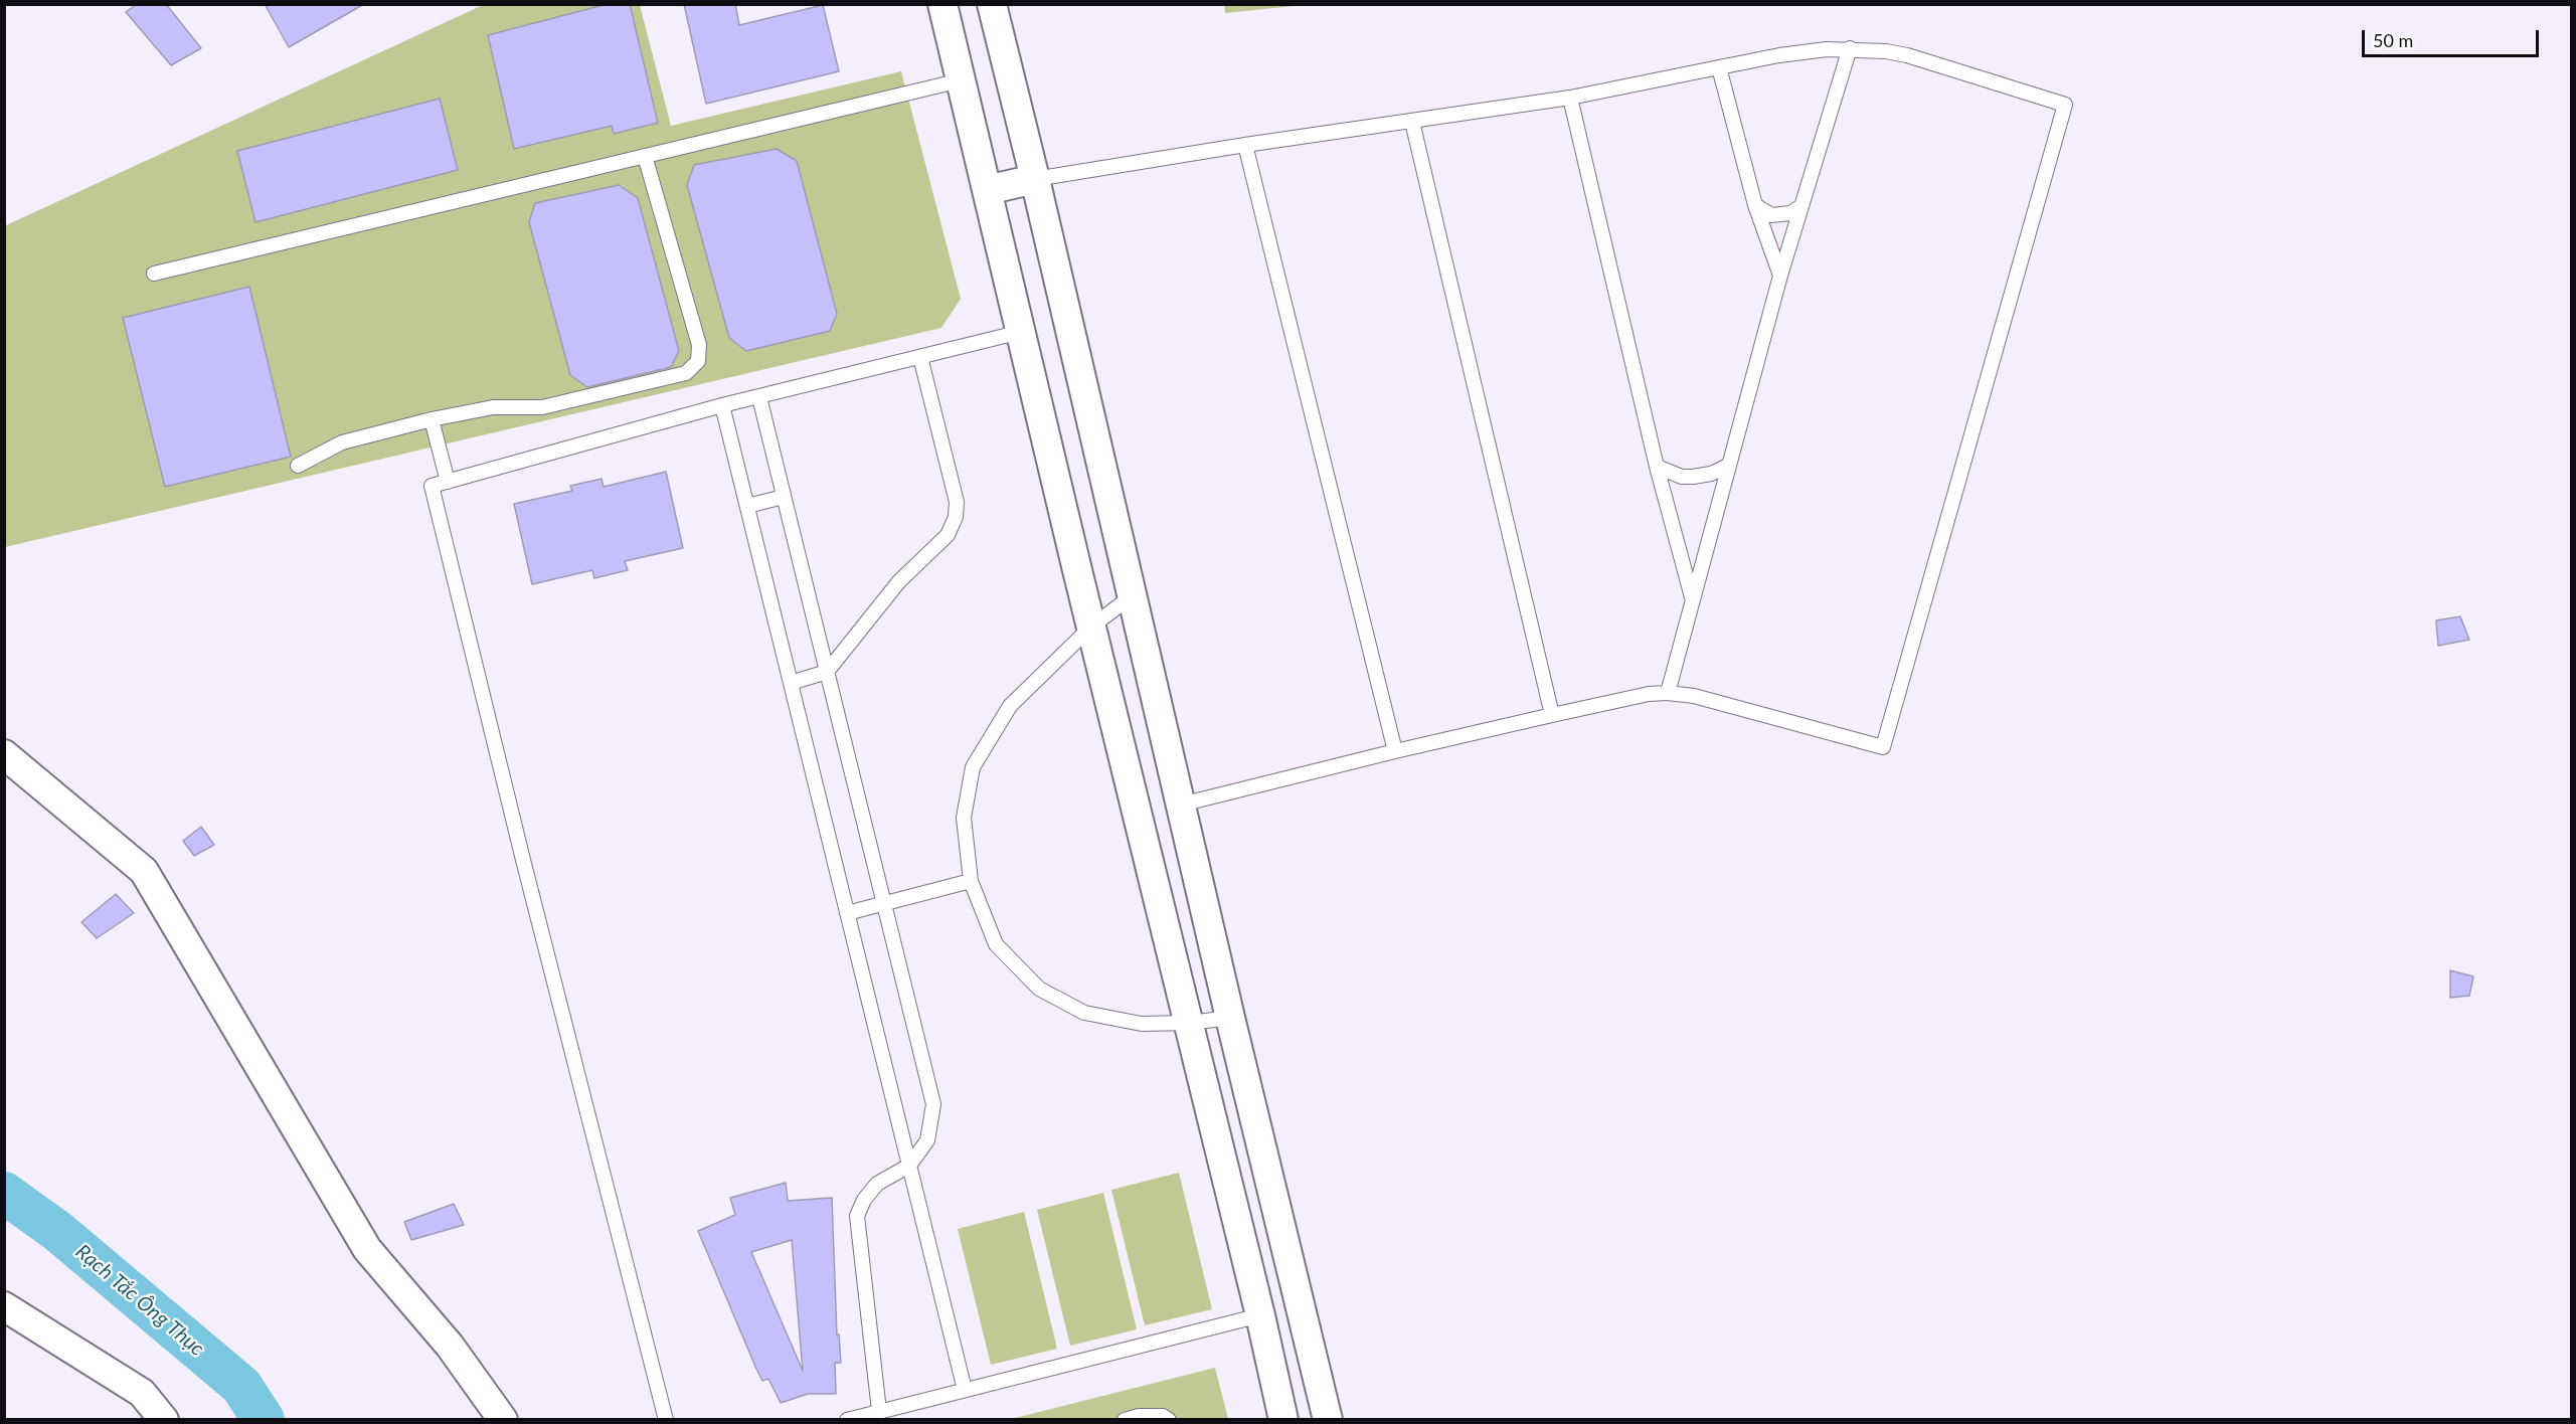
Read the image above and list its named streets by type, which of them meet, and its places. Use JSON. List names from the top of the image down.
{
  "water": ["Rạch Tắc Ông Thục"],
  "scale_bar": "50 m"
}
